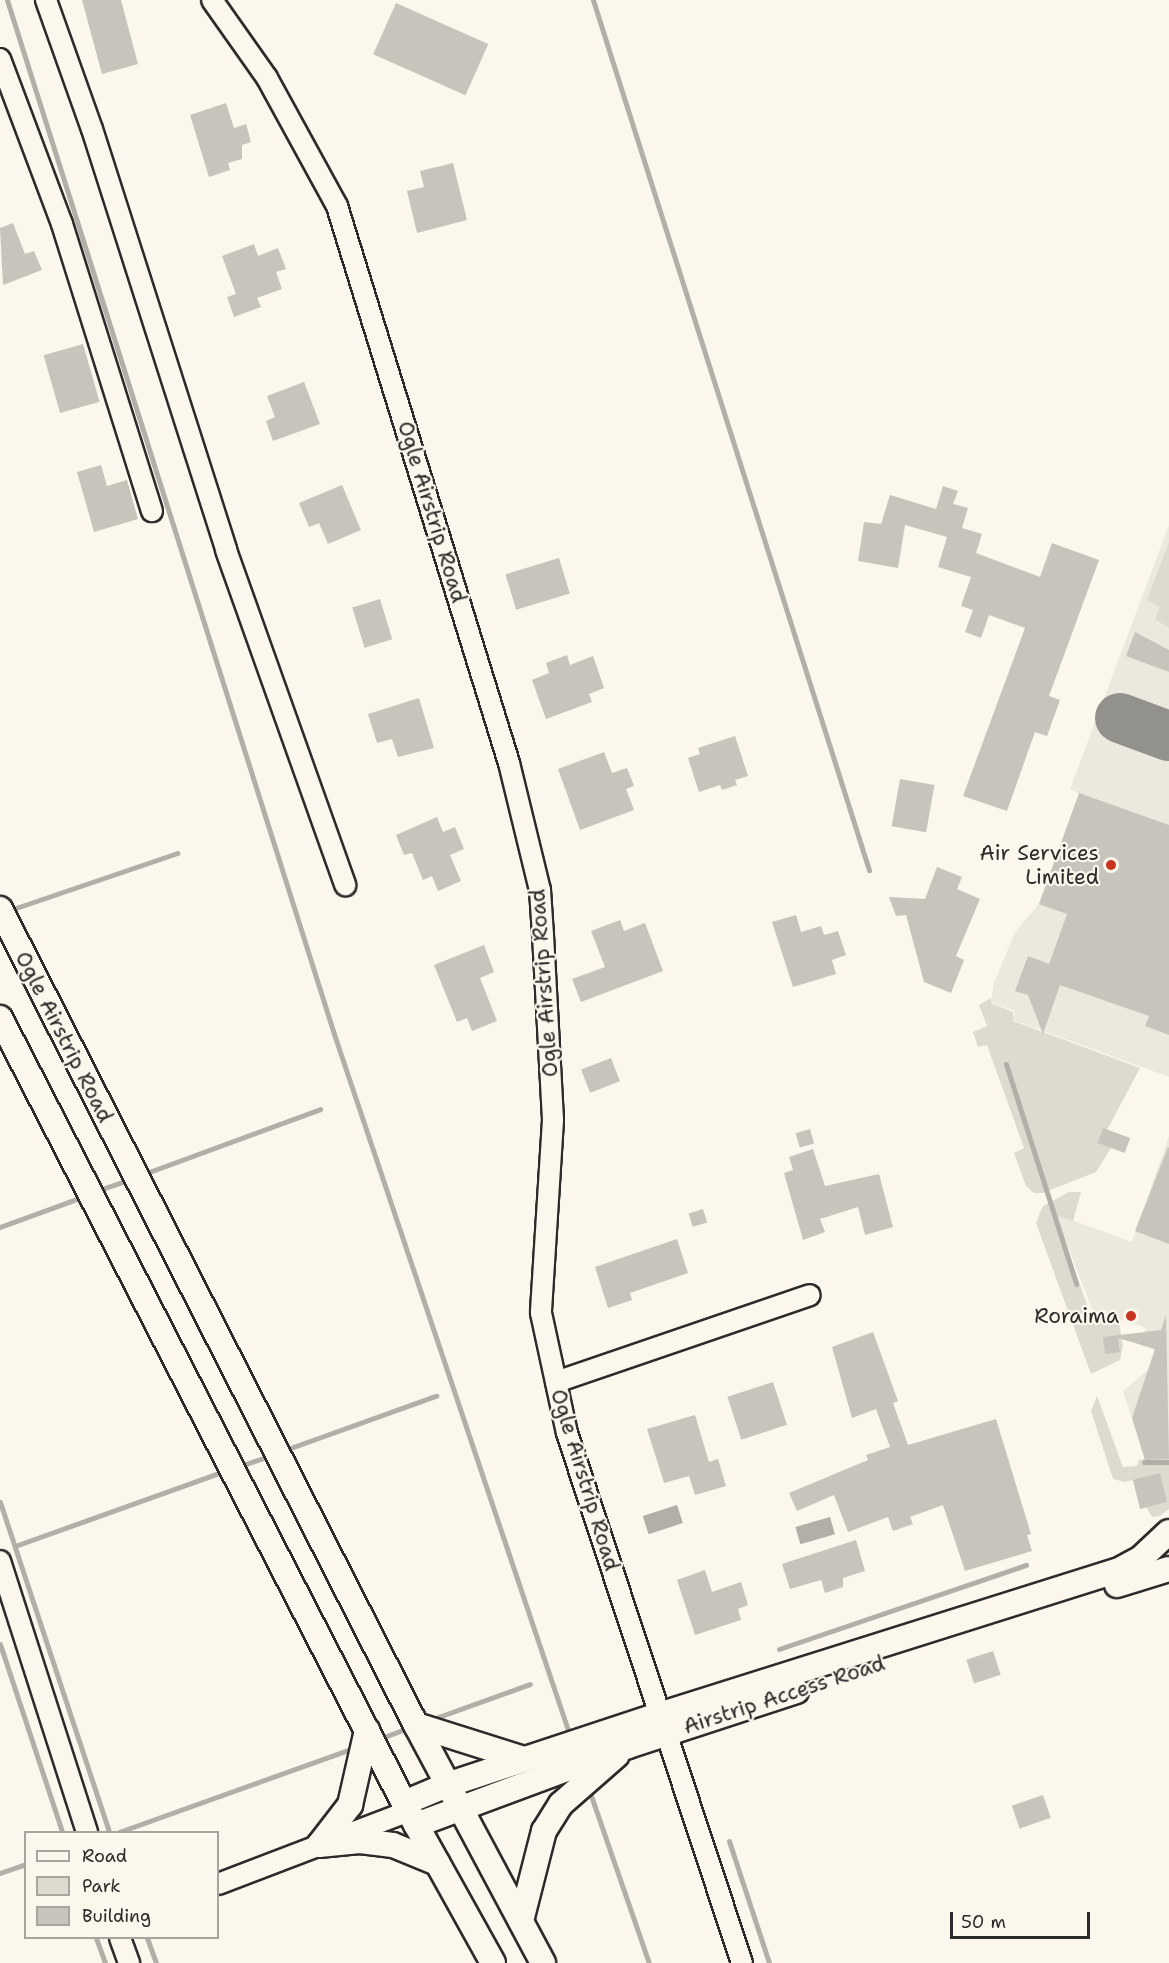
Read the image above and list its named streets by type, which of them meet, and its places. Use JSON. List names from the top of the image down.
{
  "streets": {
    "street": ["Ogle Airstrip Road", "Airstrip Access Road"]
  },
  "crossings": [
    ["Ogle Airstrip Road", "Airstrip Access Road"]
  ],
  "places": ["Air Services Limited", "Roraima"],
  "legend": ["Road", "Park", "Building"],
  "scale_bar": "50 m"
}
